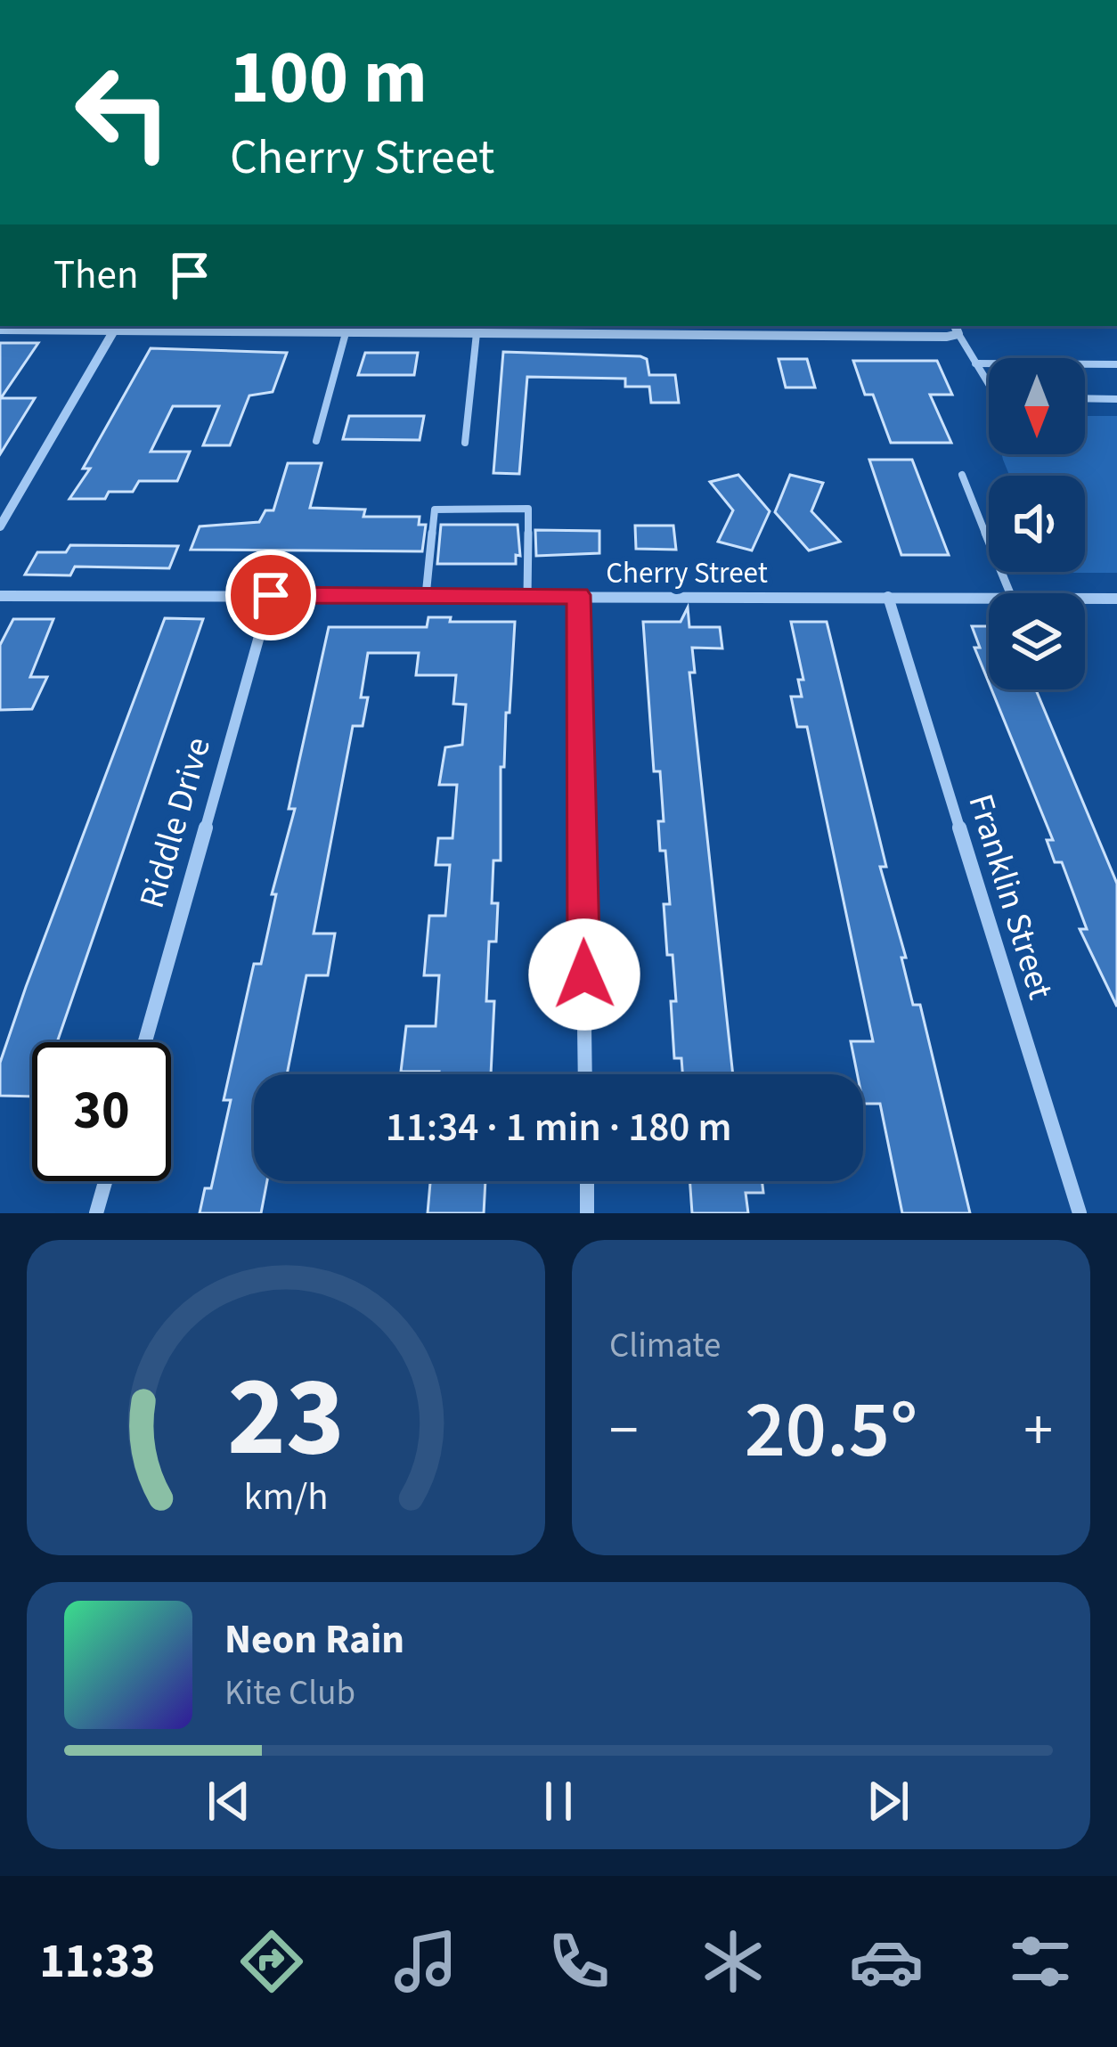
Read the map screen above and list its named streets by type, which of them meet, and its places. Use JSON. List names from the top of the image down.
{
  "streets": {
    "street": ["Cherry Street", "Riddle Drive", "Franklin Street"]
  },
  "crossings": [
    ["Cherry Street", "Riddle Drive"],
    ["Cherry Street", "Franklin Street"]
  ],
  "north": "bottom",
  "page": {
    "turn": ["100 m", "Cherry Street"],
    "then": "Then",
    "limit": "30",
    "trip": "11:34 · 1 min · 180 m",
    "tile": "Climate",
    "heat": ["−", "20.5°", "+"],
    "song": ["Neon Rain", "Kite Club"],
    "tabs": "11:33",
    "gauge": ["23", "km/h"]
  }
}
